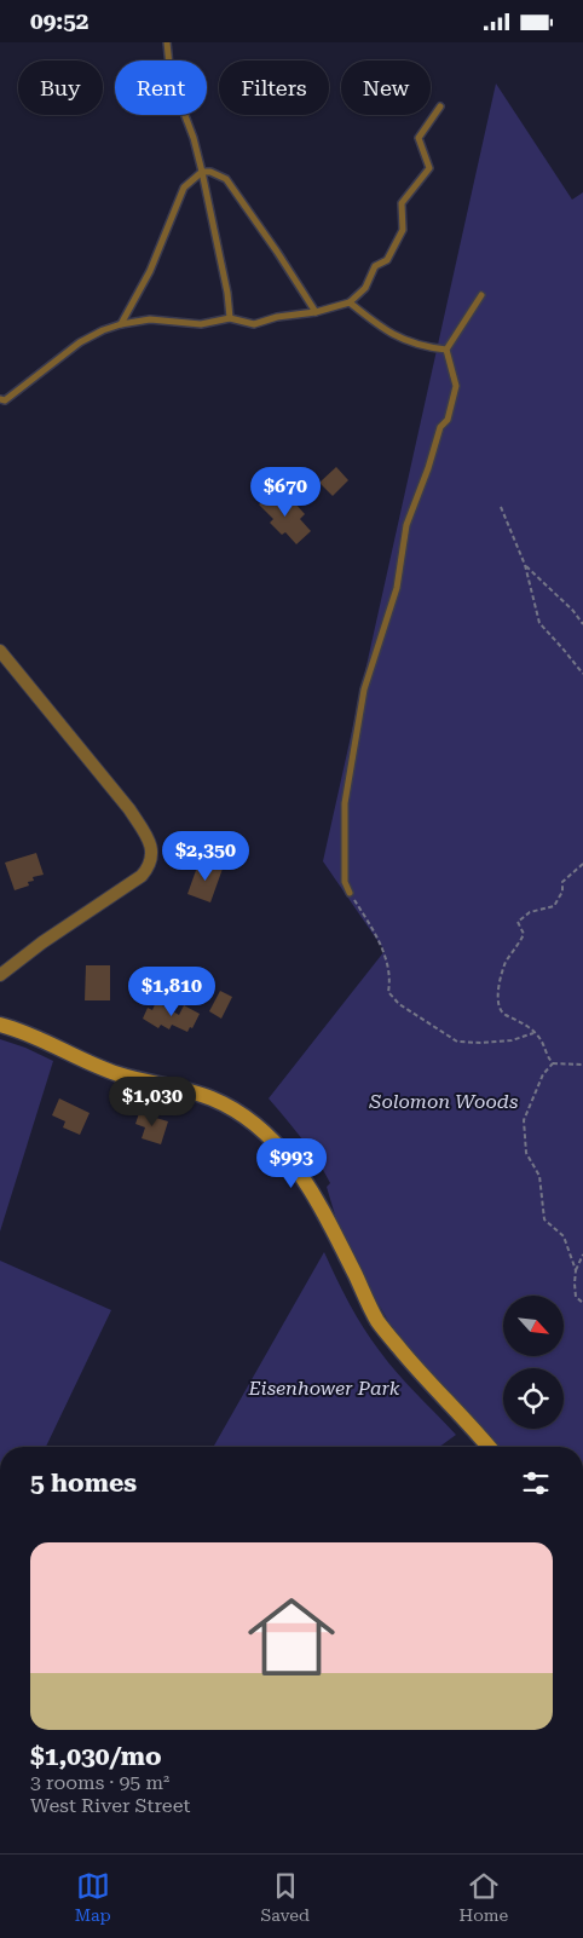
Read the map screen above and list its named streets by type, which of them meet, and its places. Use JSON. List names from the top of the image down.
{
  "parks": ["Solomon Woods", "Eisenhower Park"],
  "north": "bottom right",
  "page": {
    "status": "09:52",
    "chip": [
      "Buy",
      "Rent",
      "Filters",
      "New"
    ],
    "price": [
      "$670",
      "$2,350",
      "$1,810",
      "$1,030",
      "$993"
    ],
    "heading": "5 homes",
    "list": [
      {
        "name": "$1,030/mo",
        "note": "3 rooms · 95 m² · West River Street"
      }
    ],
    "tabs": ["Map", "Saved", "Home"]
  }
}
